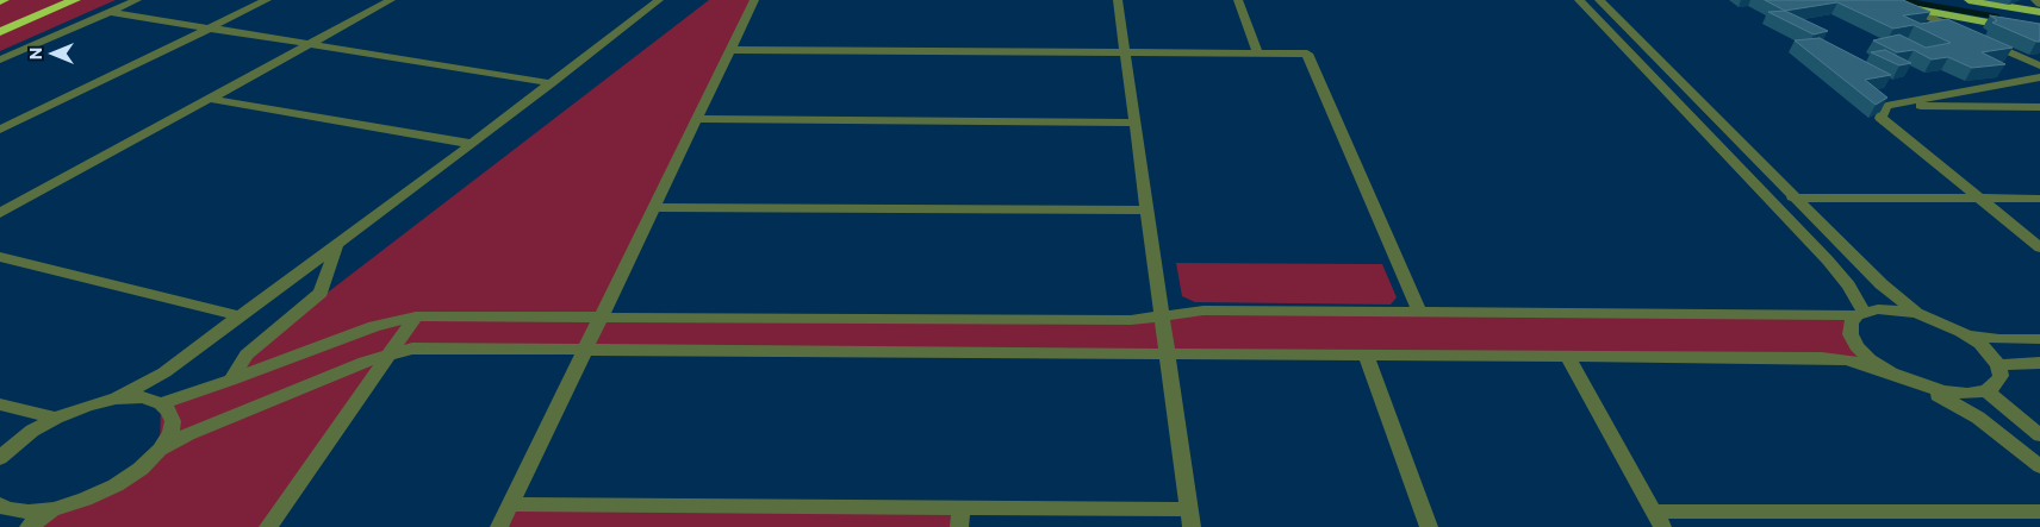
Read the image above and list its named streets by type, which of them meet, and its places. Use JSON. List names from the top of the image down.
{
  "north": "left"
}
